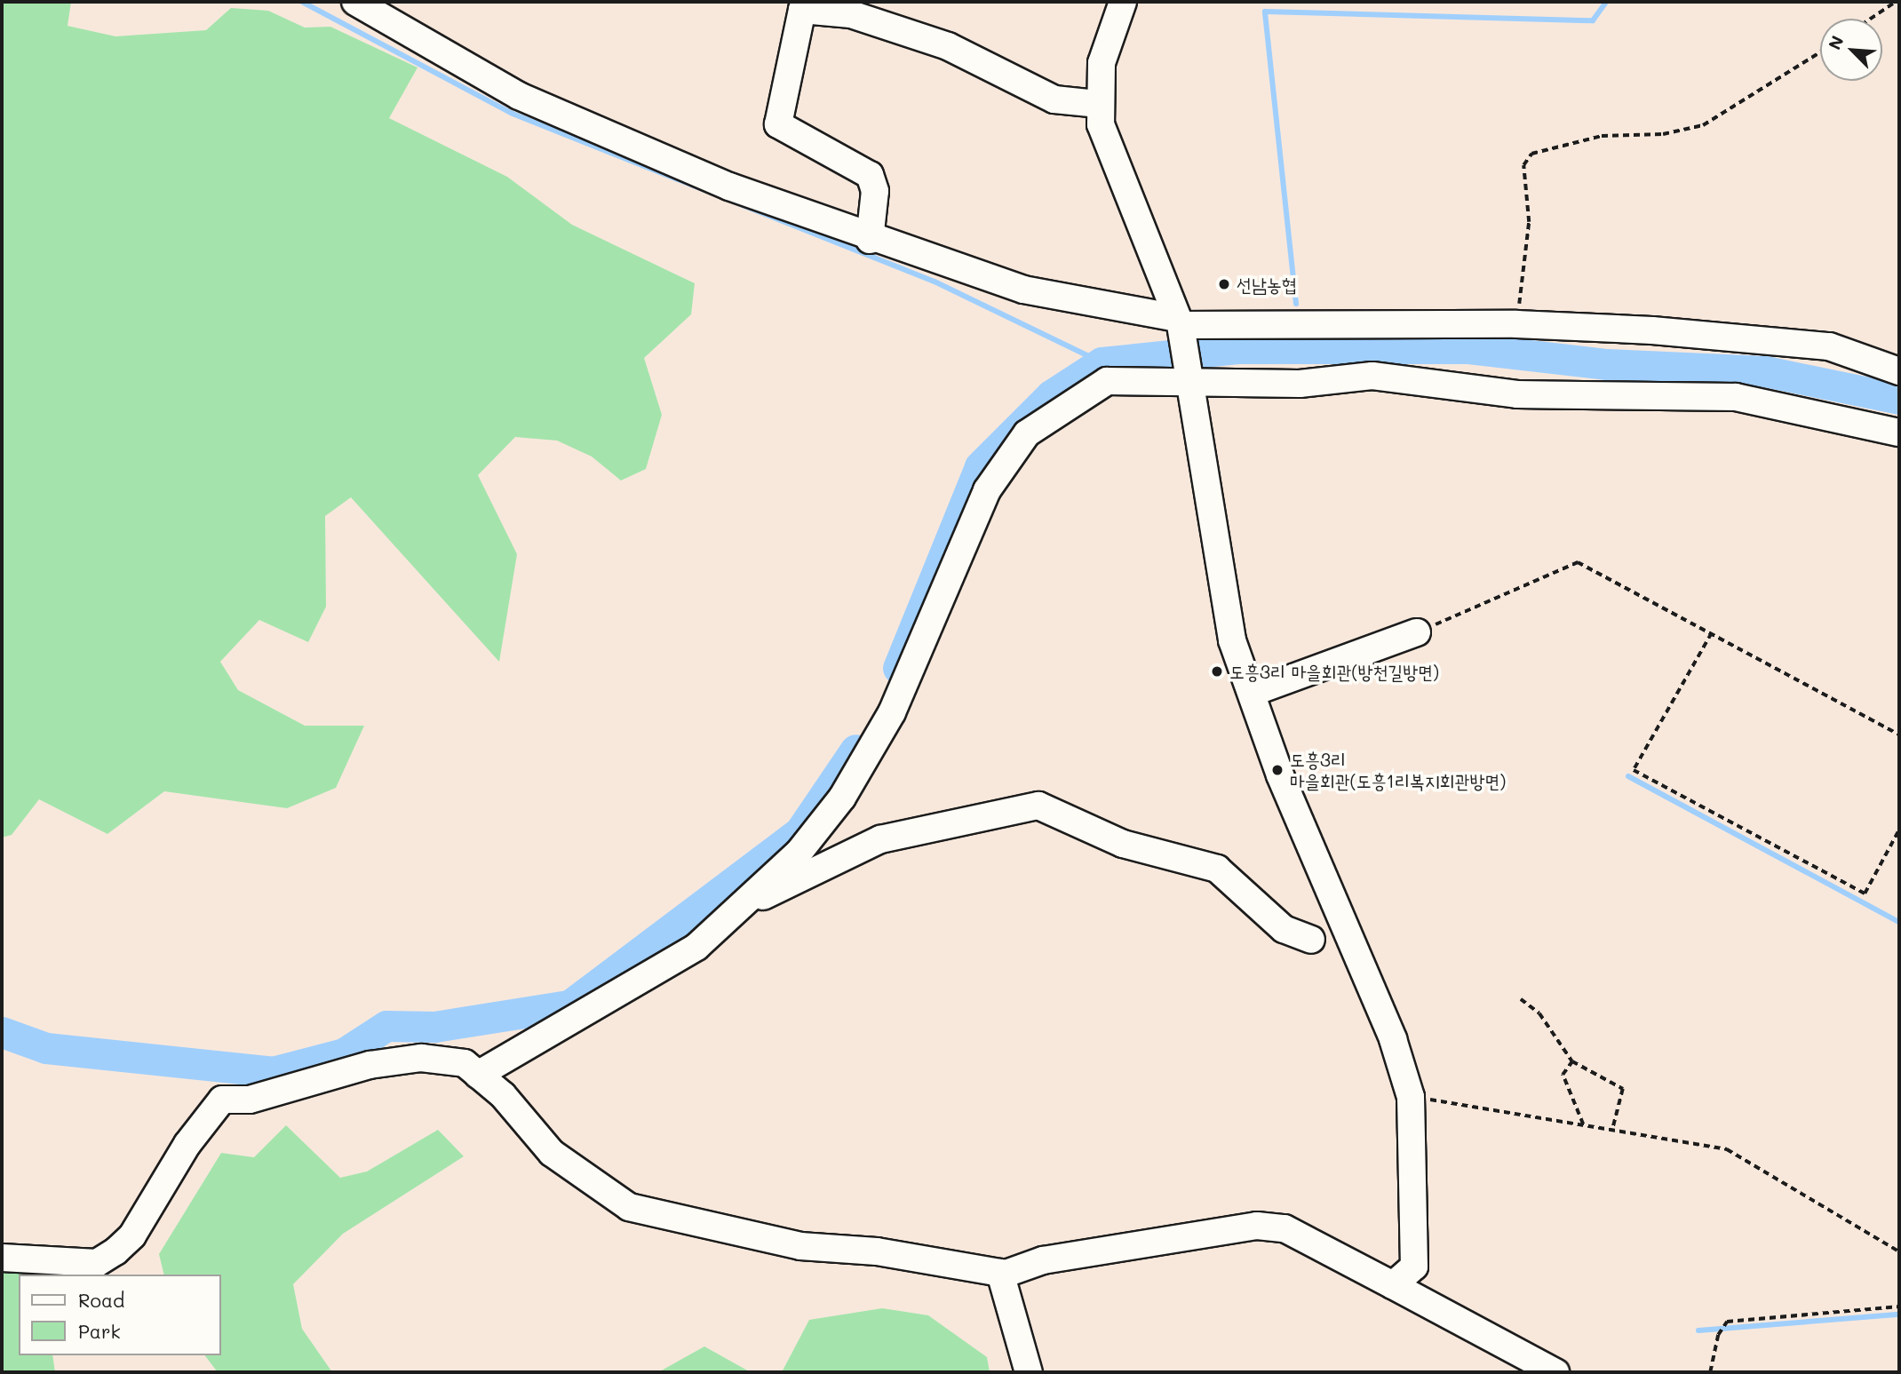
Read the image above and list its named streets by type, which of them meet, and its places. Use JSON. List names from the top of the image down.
{
  "places": ["선남농협", "도흥3리 마을회관(방천길방면)", "도흥3리 마을회관(도흥1리복지회관방면)"],
  "legend": ["Road", "Park"],
  "north": "top left"
}
